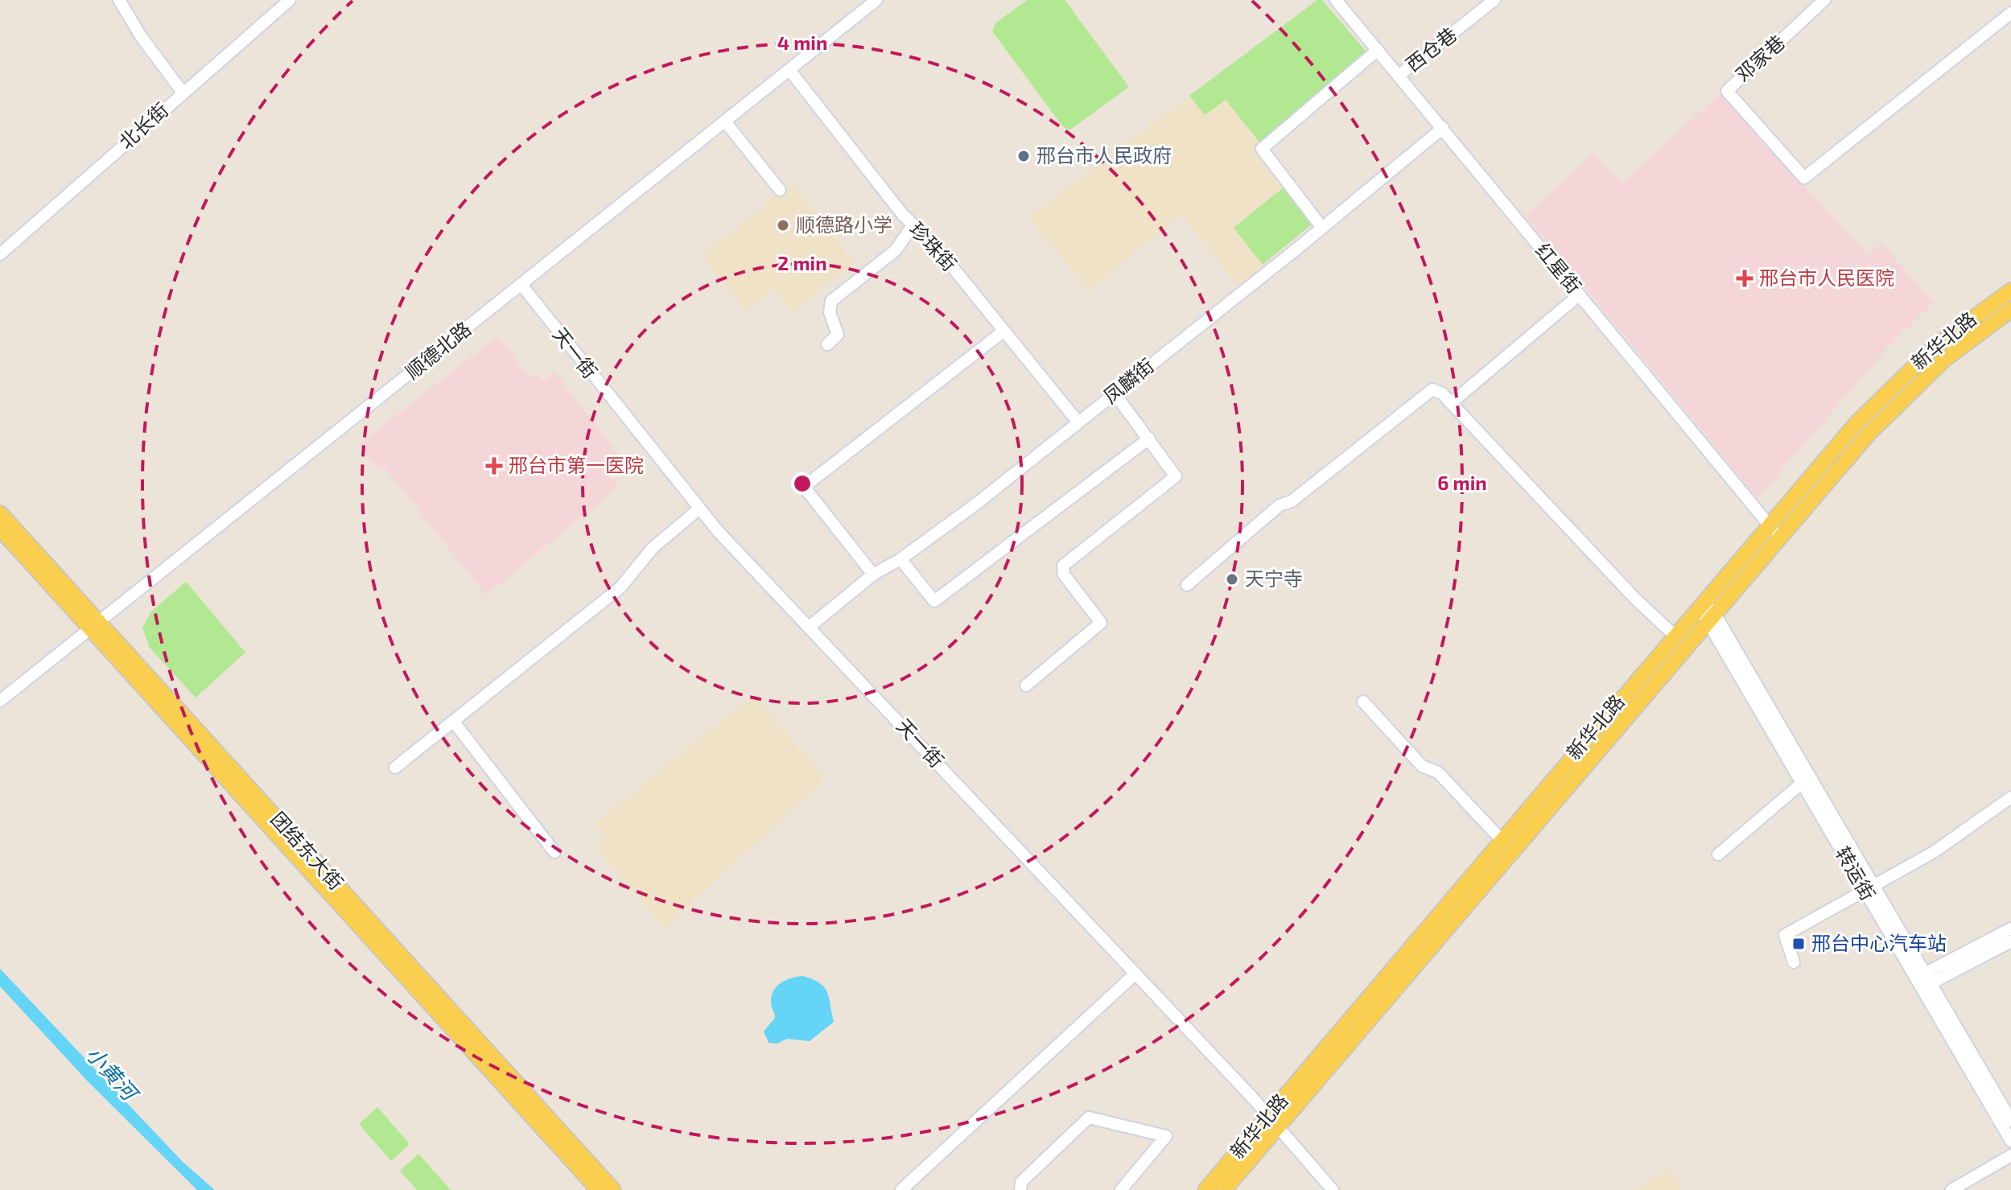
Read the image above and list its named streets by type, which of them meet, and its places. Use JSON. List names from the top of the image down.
{
  "streets": {
    "main road": ["新华北路", "团结东大街"],
    "street": [
      "西仓巷",
      "邓家巷",
      "北长街",
      "珍珠街",
      "红星街",
      "顺德北路",
      "天一街",
      "凤麟街",
      "转运街"
    ]
  },
  "crossings": [
    ["西仓巷", "红星街"],
    ["珍珠街", "顺德北路"],
    ["珍珠街", "凤麟街"],
    ["红星街", "新华北路"],
    ["红星街", "凤麟街"],
    ["新华北路", "天一街"],
    ["新华北路", "转运街"],
    ["顺德北路", "天一街"],
    ["顺德北路", "团结东大街"],
    ["天一街", "凤麟街"]
  ],
  "water": ["小黄河"],
  "places": {
    "other": ["邢台市人民政府", "顺德路小学", "天宁寺"],
    "health": ["邢台市人民医院", "邢台市第一医院"],
    "transit": ["邢台中心汽车站"]
  },
  "rings": ["4 min", "2 min", "6 min"]
}
